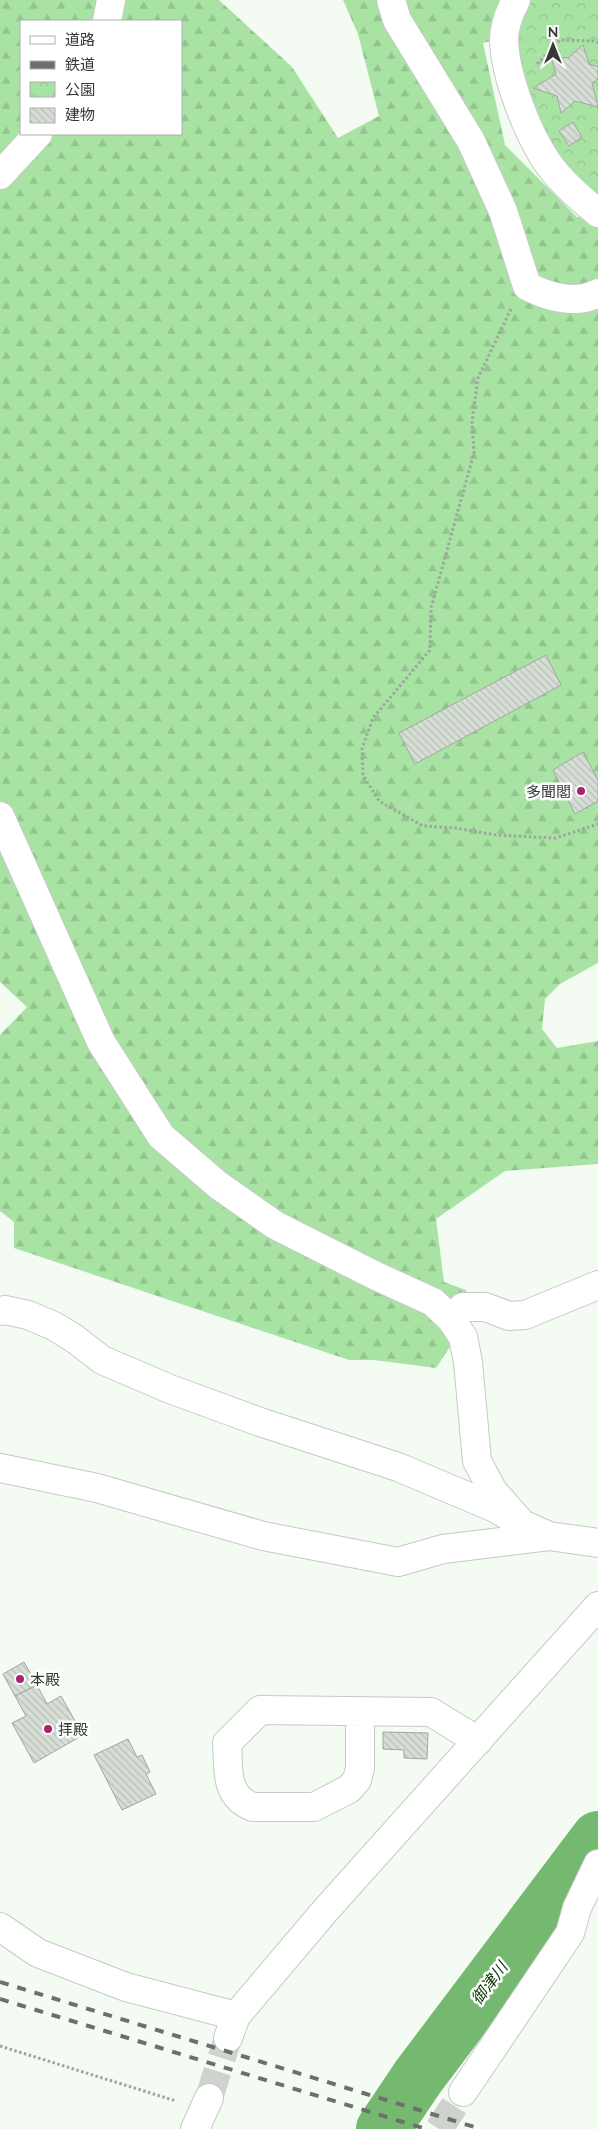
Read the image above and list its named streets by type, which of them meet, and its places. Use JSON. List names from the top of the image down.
{
  "water": ["御津川"],
  "places": ["多聞閣", "本殿", "拝殿"],
  "legend": [
    "道路",
    "鉄道",
    "公園",
    "建物"
  ],
  "north": "top"
}
